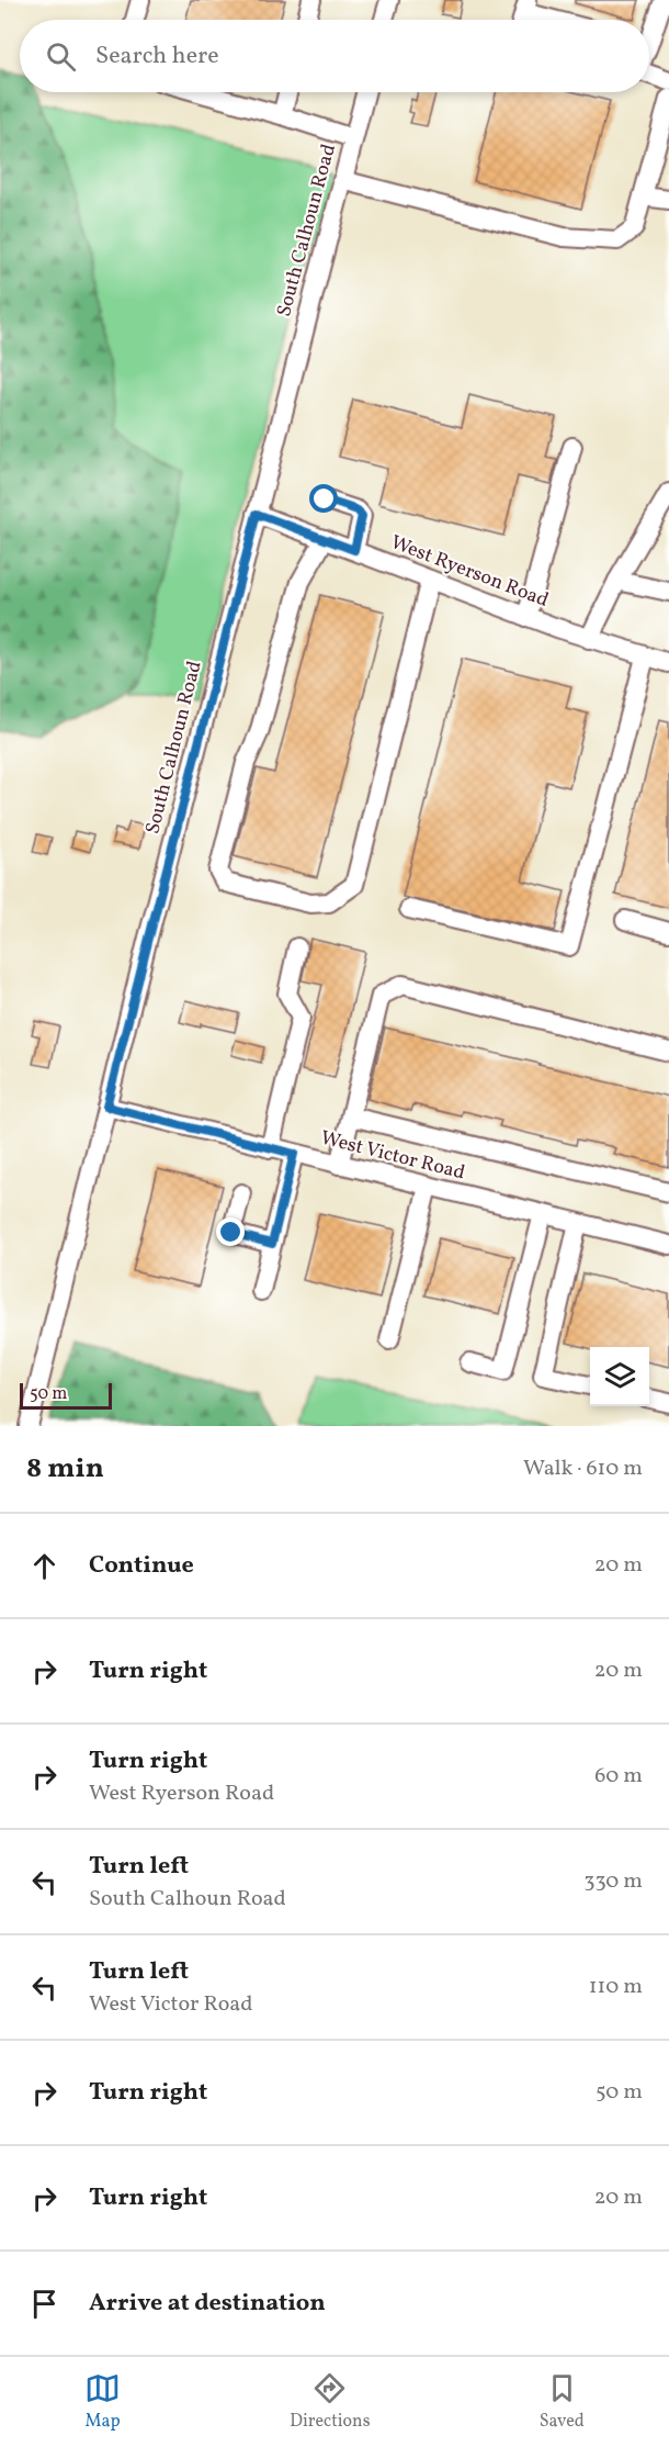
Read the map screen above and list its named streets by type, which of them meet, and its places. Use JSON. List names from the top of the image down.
{
  "streets": {
    "street": ["South Calhoun Road", "West Ryerson Road", "West Victor Road"]
  },
  "crossings": [
    ["South Calhoun Road", "West Ryerson Road"],
    ["South Calhoun Road", "West Victor Road"]
  ],
  "scale_bar": "50 m",
  "page": {
    "search": "Search here",
    "scale": "50 m",
    "heading": ["8 min", "Walk · 610 m"],
    "list": [
      ["Continue", "20 m"],
      ["Turn right", "20 m"],
      ["Turn right", "West Ryerson Road", "60 m"],
      ["Turn left", "South Calhoun Road", "330 m"],
      ["Turn left", "West Victor Road", "110 m"],
      ["Turn right", "50 m"],
      ["Turn right", "20 m"],
      "Arrive at destination"
    ],
    "nav": ["Map", "Directions", "Saved"]
  }
}
